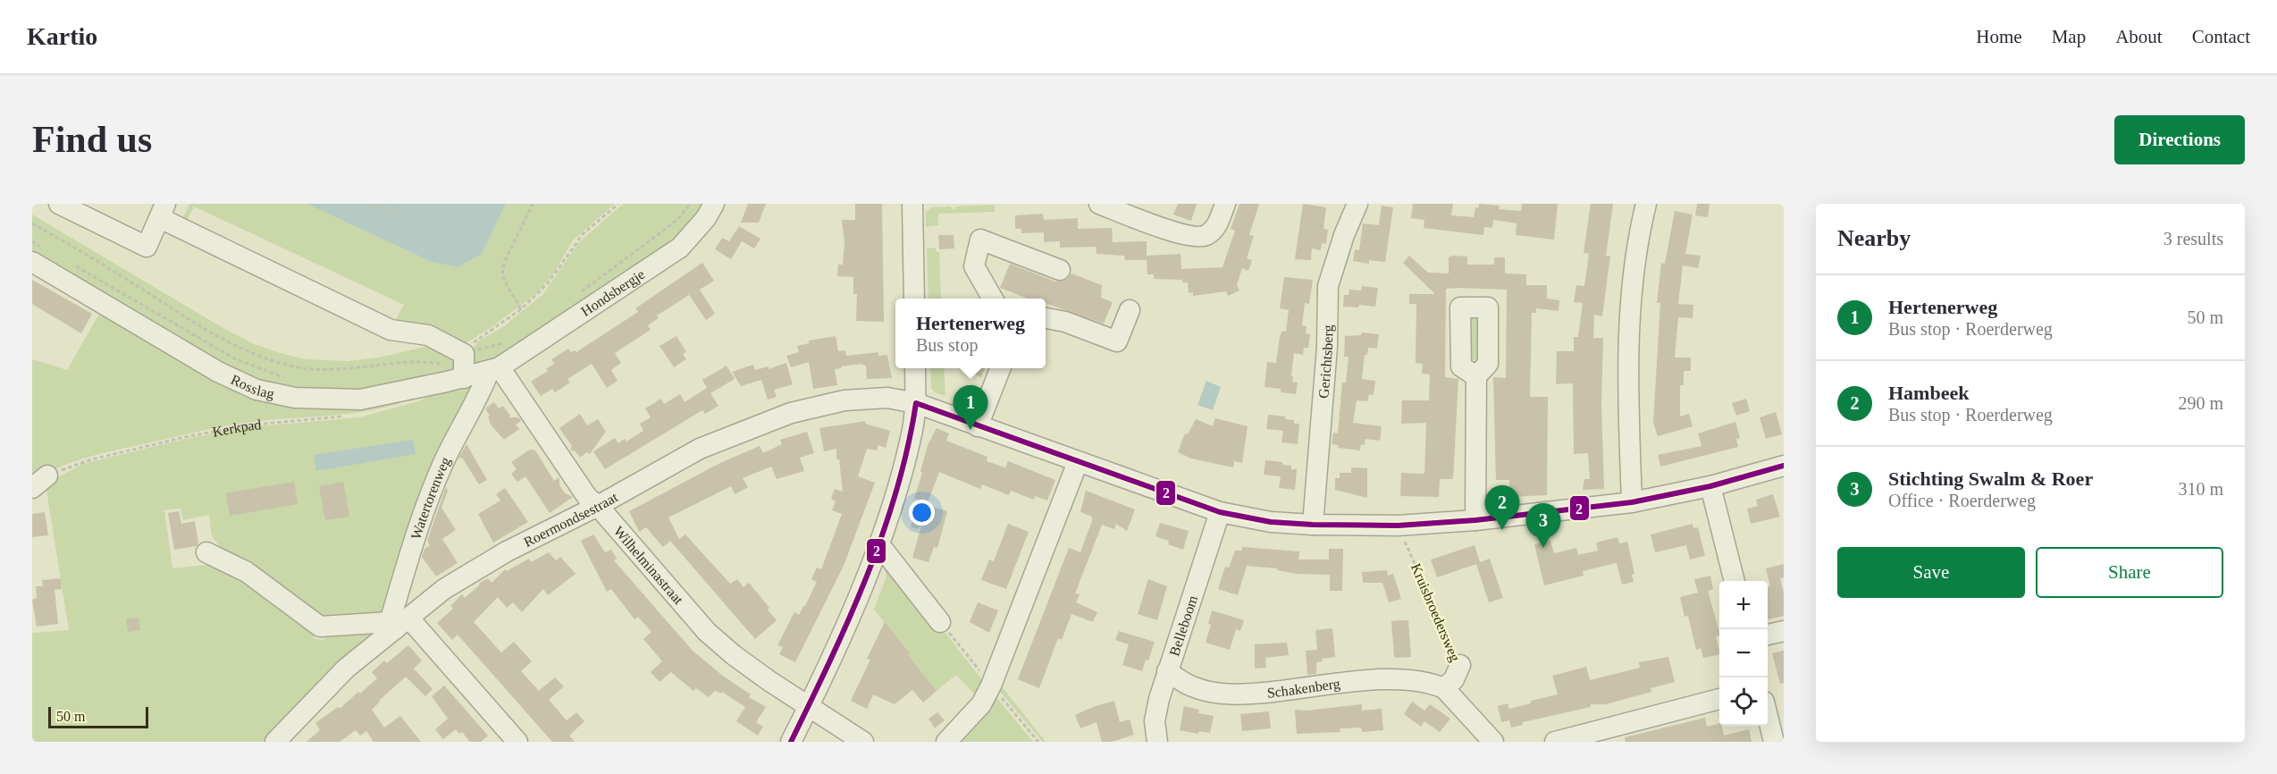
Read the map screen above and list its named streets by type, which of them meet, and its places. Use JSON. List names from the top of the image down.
{
  "streets": {
    "street": [
      "Hondsbergje",
      "Gerichtsberg",
      "Rosslag",
      "Watertorenweg",
      "Roermondsestraat",
      "Wilhelminastraat",
      "Kruisbroedersweg",
      "Belleboom",
      "Schakenberg"
    ],
    "path": ["Kerkpad"]
  },
  "crossings": [
    ["Hondsbergje", "Rosslag"],
    ["Hondsbergje", "Watertorenweg"],
    ["Hondsbergje", "Wilhelminastraat"],
    ["Gerichtsberg", "Roermondsestraat"],
    ["Rosslag", "Watertorenweg"],
    ["Rosslag", "Wilhelminastraat"],
    ["Watertorenweg", "Roermondsestraat"],
    ["Watertorenweg", "Wilhelminastraat"],
    ["Roermondsestraat", "Wilhelminastraat"],
    ["Roermondsestraat", "Kruisbroedersweg"],
    ["Roermondsestraat", "Belleboom"],
    ["Kruisbroedersweg", "Schakenberg"],
    ["Belleboom", "Schakenberg"]
  ],
  "lines": ["transit line 2"],
  "scale_bar": "50 m",
  "page": {
    "header": "Kartio",
    "nav": [
      "Home",
      "Map",
      "About",
      "Contact"
    ],
    "buttons": [
      "Directions",
      ["Save", "Share"]
    ],
    "title": "Find us",
    "heading": ["Nearby", "3 results"],
    "list": [
      {
        "mark": "1",
        "name": "Hertenerweg",
        "note": "Bus stop · Roerderweg",
        "value": "50 m"
      },
      {
        "mark": "2",
        "name": "Hambeek",
        "note": "Bus stop · Roerderweg",
        "value": "290 m"
      },
      {
        "mark": "3",
        "name": "Stichting Swalm & Roer",
        "note": "Office · Roerderweg",
        "value": "310 m"
      }
    ],
    "popup": ["Hertenerweg", "Bus stop"],
    "pins": ["1", "2", "3"],
    "map_buttons": ["+", "−"],
    "scale": "50 m"
  }
}
